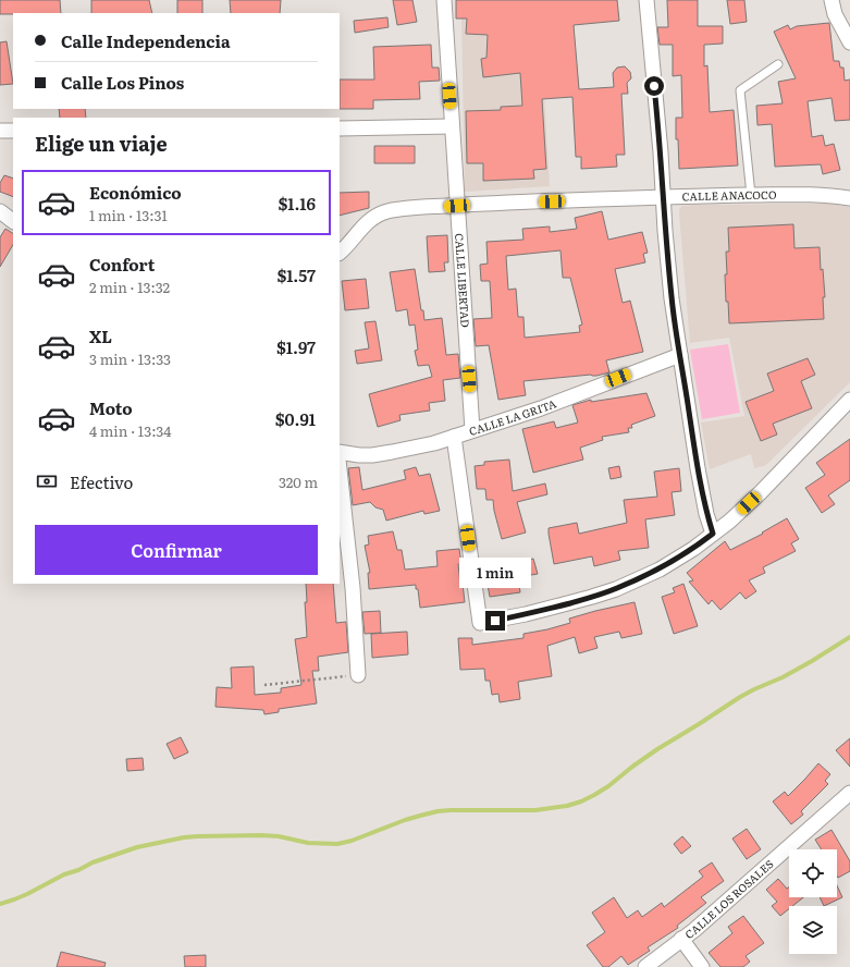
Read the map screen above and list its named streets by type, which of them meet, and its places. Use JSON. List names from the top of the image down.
{
  "streets": {
    "street": [
      "CALLE ANACOCO",
      "CALLE LIBERTAD",
      "CALLE LA GRITA",
      "CALLE LOS ROSALES"
    ]
  },
  "crossings": [
    ["CALLE ANACOCO", "CALLE LIBERTAD"],
    ["CALLE LIBERTAD", "CALLE LA GRITA"]
  ],
  "page": {
    "banner": ["Calle Independencia", "Calle Los Pinos"],
    "heading": "Elige un viaje",
    "list": [
      {
        "name": "Económico",
        "note": "1 min · 13:31",
        "value": "$1.16"
      },
      {
        "name": "Confort",
        "note": "2 min · 13:32",
        "value": "$1.57"
      },
      {
        "name": "XL",
        "note": "3 min · 13:33",
        "value": "$1.97"
      },
      {
        "name": "Moto",
        "note": "4 min · 13:34",
        "value": "$0.91"
      }
    ],
    "pay": ["Efectivo", "320 m"],
    "buttons": "Confirmar",
    "bubble": "1 min"
  }
}
